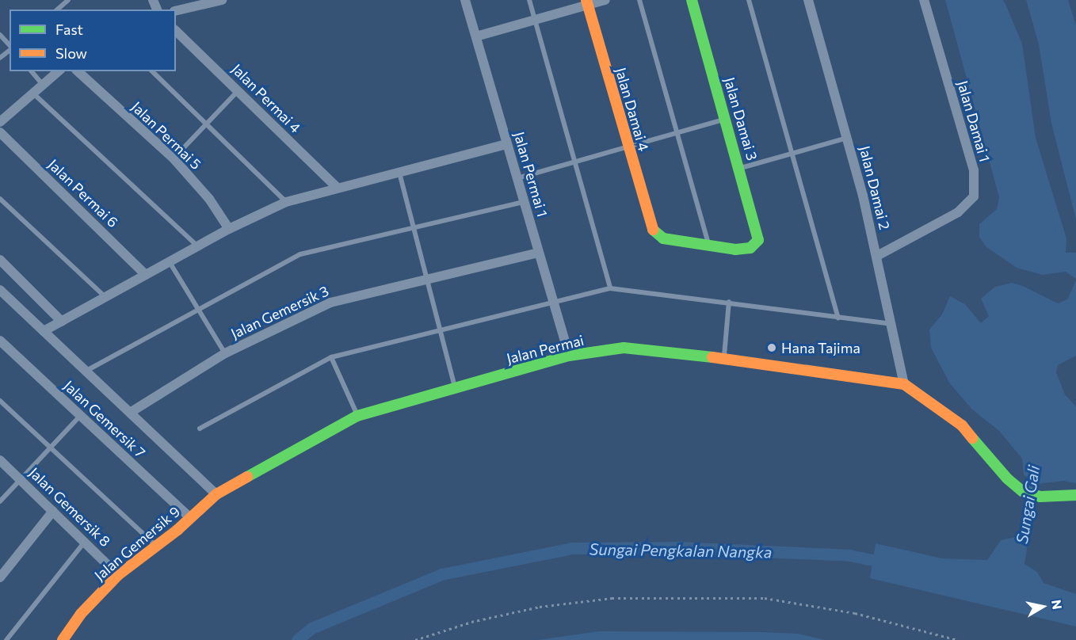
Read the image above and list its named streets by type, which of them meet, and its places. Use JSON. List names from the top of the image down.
{
  "streets": {
    "street": [
      "Jalan Permai 4",
      "Jalan Damai 4",
      "Jalan Damai 3",
      "Jalan Damai 1",
      "Jalan Permai 5",
      "Jalan Permai 1",
      "Jalan Damai 2",
      "Jalan Permai 6",
      "Jalan Gemersik 3",
      "Jalan Permai",
      "Jalan Gemersik 7",
      "Jalan Gemersik 8",
      "Jalan Gemersik 9"
    ]
  },
  "crossings": [
    ["Jalan Damai 4", "Jalan Damai 3"],
    ["Jalan Damai 1", "Jalan Damai 2"],
    ["Jalan Permai 1", "Jalan Gemersik 3"],
    ["Jalan Permai 1", "Jalan Permai"],
    ["Jalan Damai 2", "Jalan Permai"],
    ["Jalan Permai", "Jalan Gemersik 9"],
    ["Jalan Gemersik 7", "Jalan Gemersik 9"],
    ["Jalan Gemersik 8", "Jalan Gemersik 9"]
  ],
  "water": ["Sungai Gali", "Sungai Pengkalan Nangka"],
  "places": ["Hana Tajima"],
  "legend": ["Fast", "Slow"],
  "north": "right"
}
